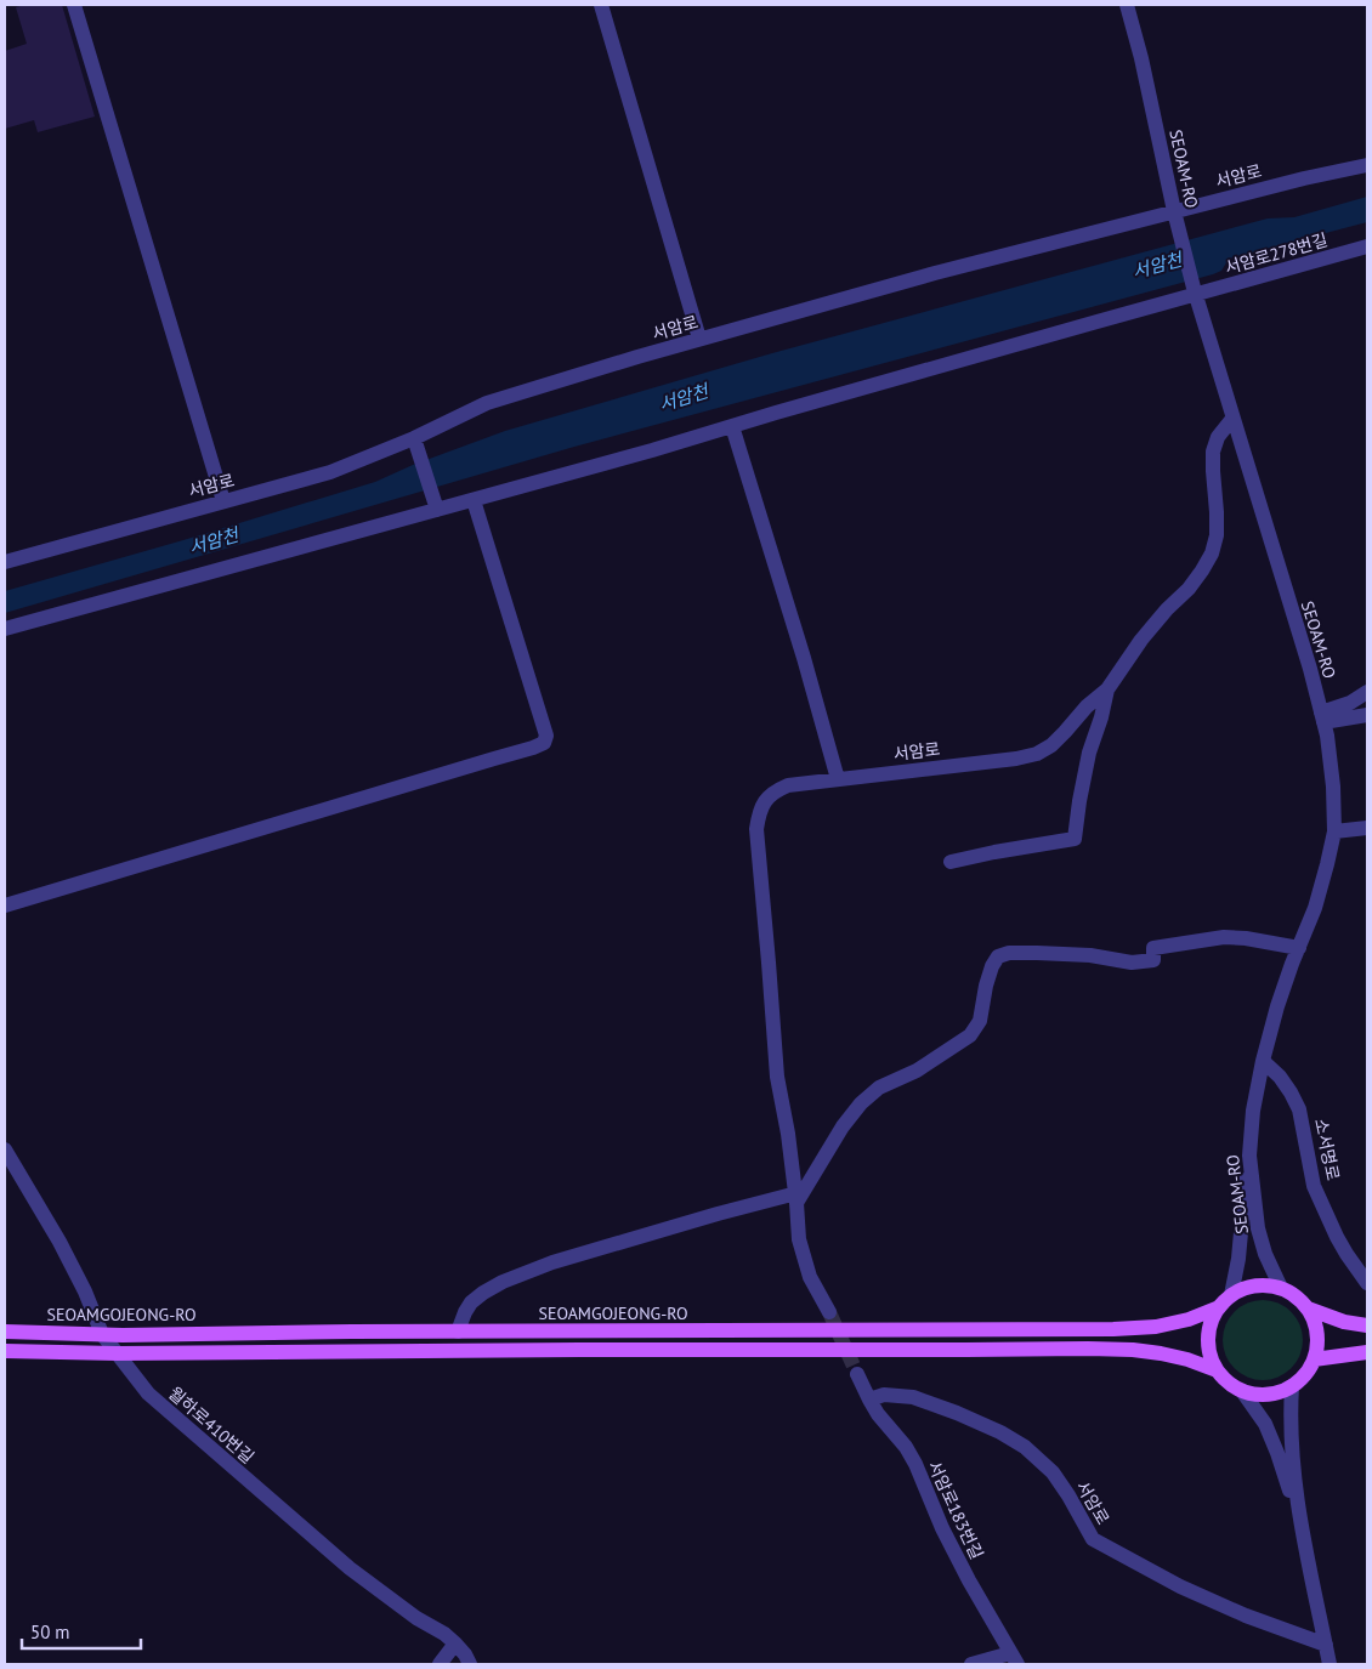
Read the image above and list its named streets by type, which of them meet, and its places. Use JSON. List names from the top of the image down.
{
  "streets": {
    "main road": ["SEOAMGOJEONG-RO"],
    "street": [
      "SEOAM-RO",
      "서암로",
      "서암로278번길",
      "소서명로",
      "월하로410번길",
      "서암로183번길"
    ]
  },
  "crossings": [
    ["SEOAM-RO", "서암로"],
    ["SEOAM-RO", "서암로278번길"],
    ["SEOAM-RO", "소서명로"],
    ["SEOAM-RO", "SEOAMGOJEONG-RO"],
    ["서암로", "서암로183번길"],
    ["SEOAMGOJEONG-RO", "월하로410번길"]
  ],
  "water": ["서암천"],
  "scale_bar": "50 m"
}
